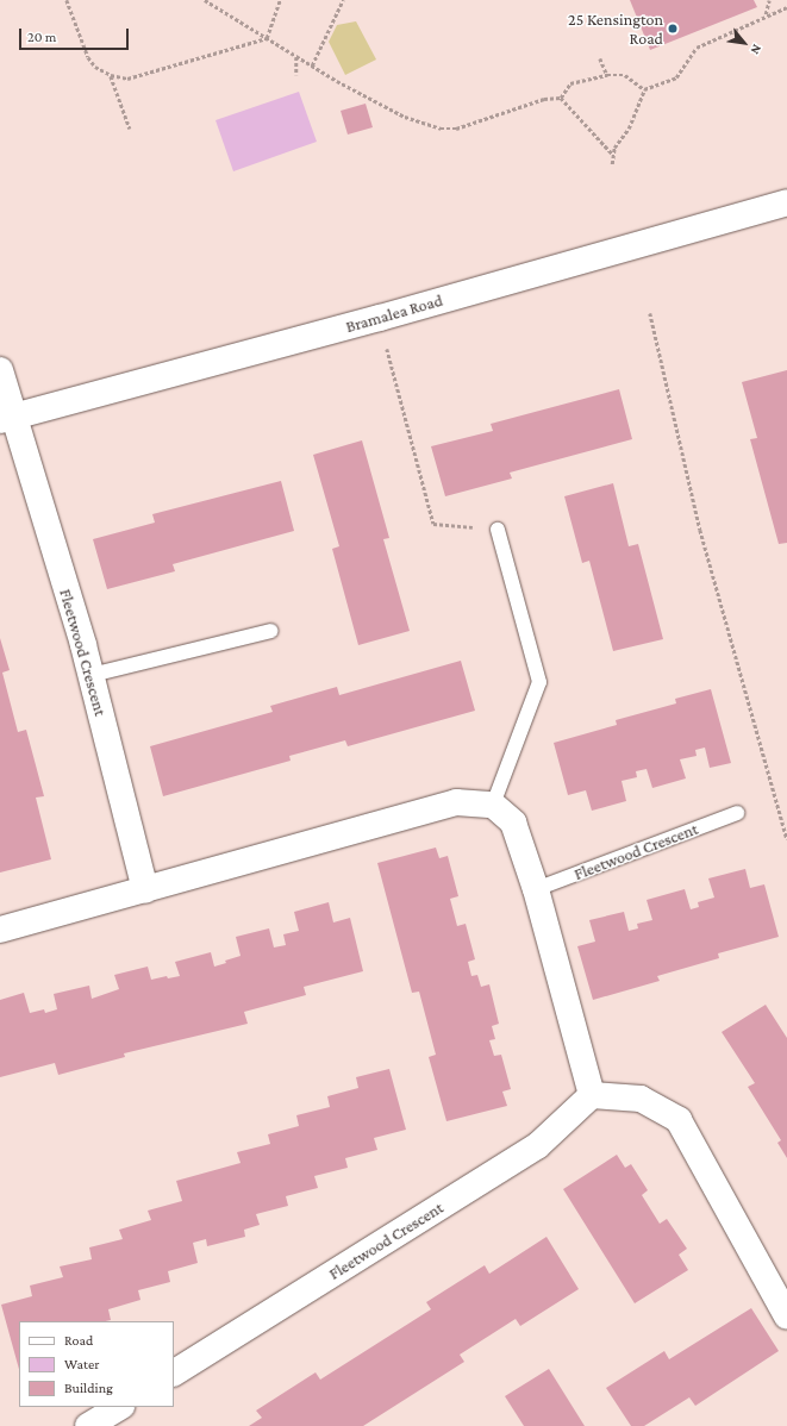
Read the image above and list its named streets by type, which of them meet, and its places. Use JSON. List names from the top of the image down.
{
  "streets": {
    "street": ["Bramalea Road", "Fleetwood Crescent"]
  },
  "crossings": [
    ["Bramalea Road", "Fleetwood Crescent"]
  ],
  "places": ["25 Kensington Road"],
  "legend": ["Road", "Water", "Building"],
  "scale_bar": "20 m",
  "north": "bottom right"
}
